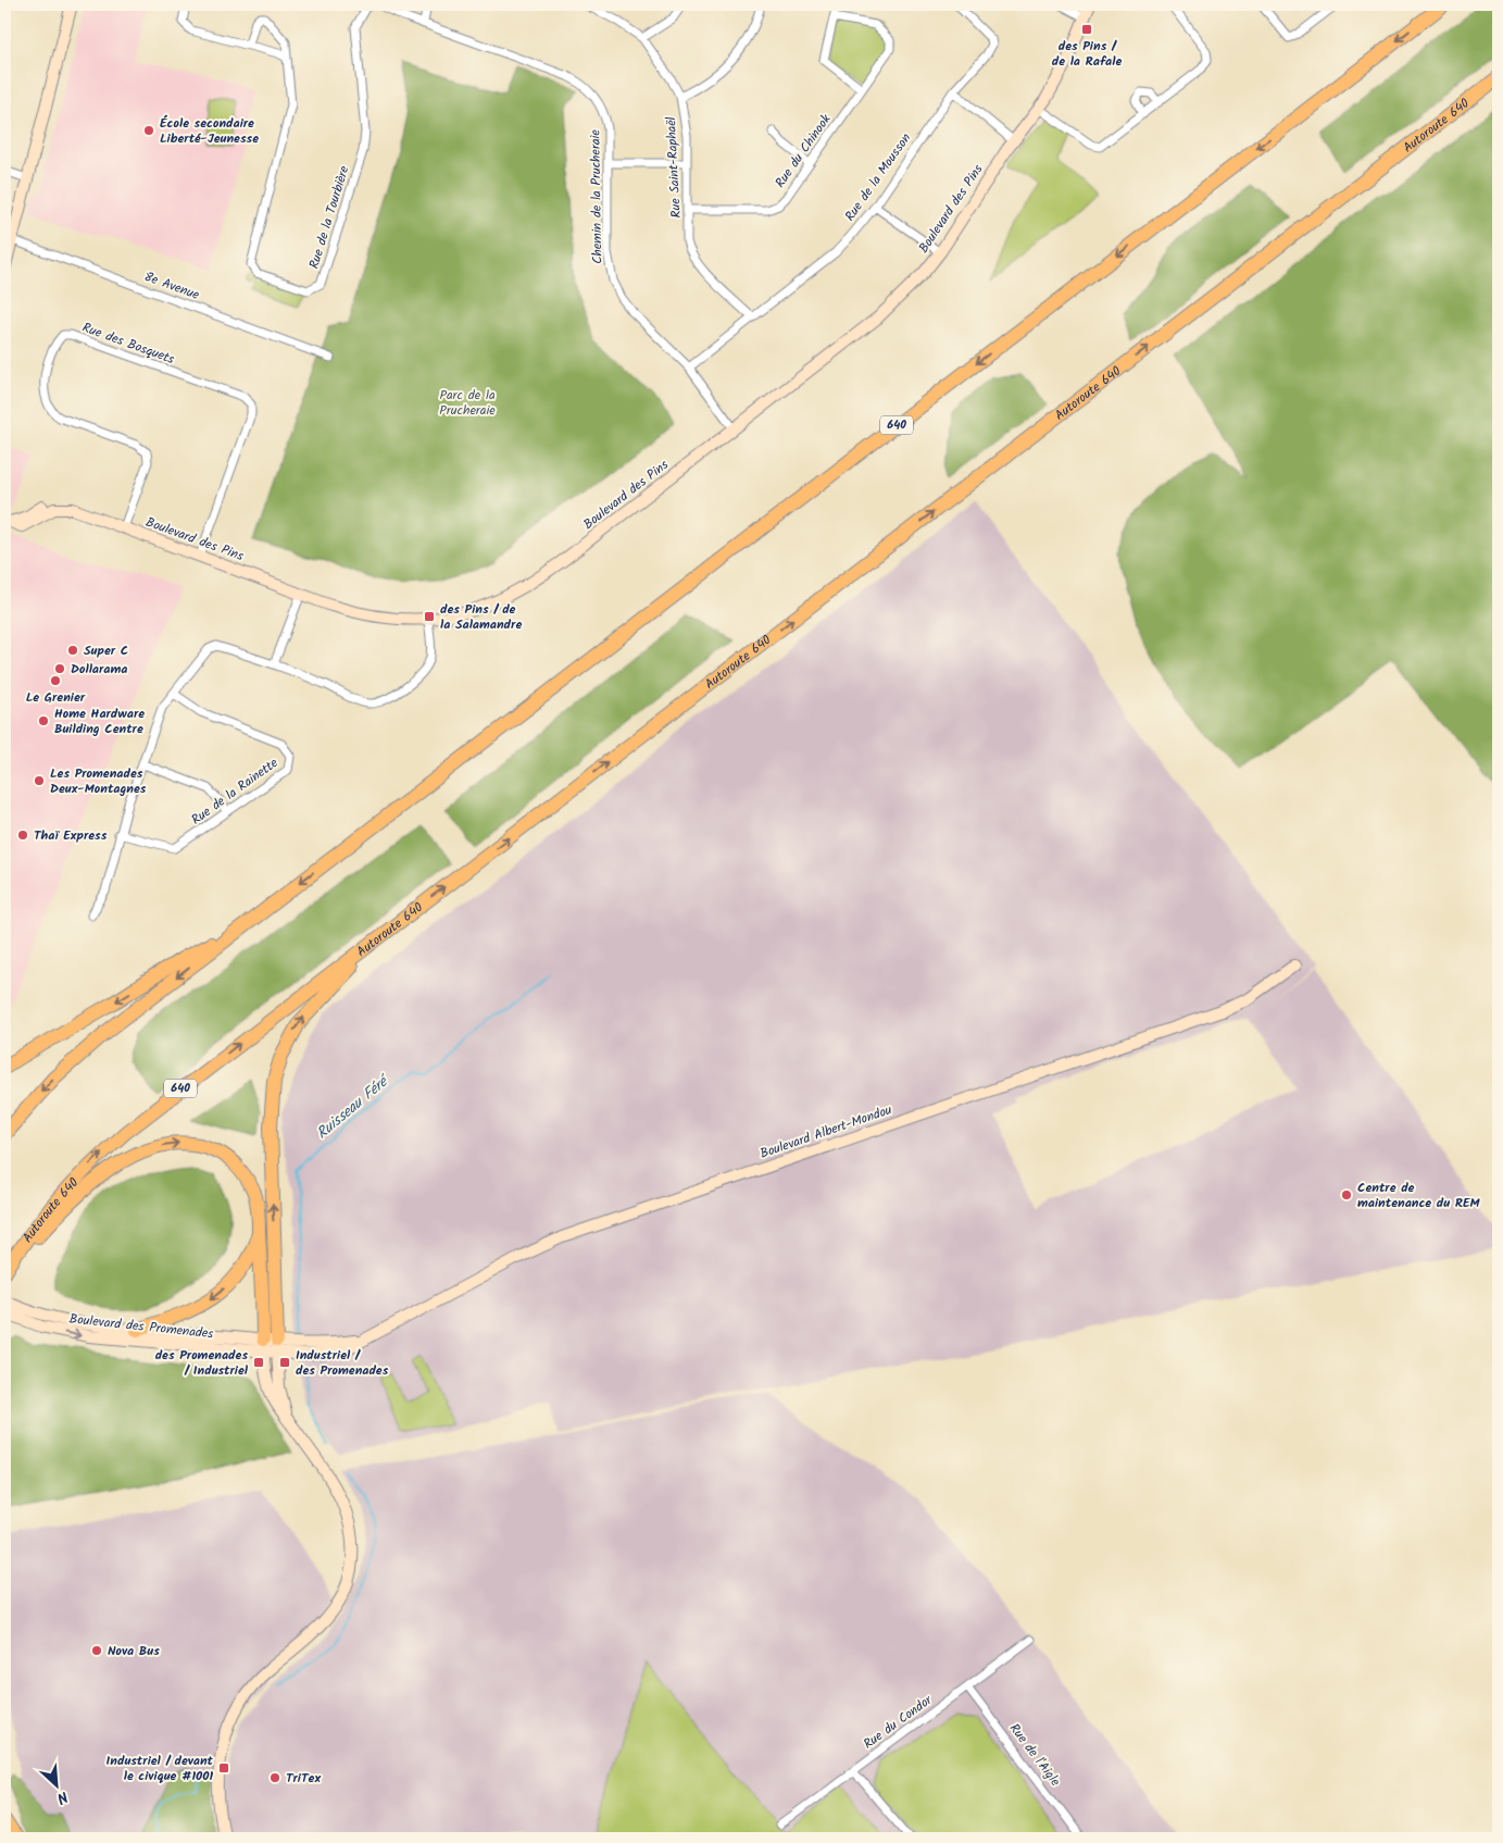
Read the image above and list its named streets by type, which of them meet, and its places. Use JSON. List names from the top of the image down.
{
  "streets": {
    "highway": ["Autoroute 640", "640"],
    "street": [
      "Rue du Chinook",
      "Rue Saint-Raphaël",
      "Rue de la Mousson",
      "Chemin de la Prucheraie",
      "Boulevard des Pins",
      "Rue de la Tourbière",
      "8e Avenue",
      "Rue des Bosquets",
      "Rue de la Rainette",
      "Boulevard Albert-Mondou",
      "Boulevard des Promenades",
      "Rue du Condor",
      "Rue de l'Aigle"
    ]
  },
  "crossings": [
    ["Rue du Chinook", "Rue Saint-Raphaël"],
    ["Rue Saint-Raphaël", "Rue de la Mousson"],
    ["Rue de la Mousson", "Chemin de la Prucheraie"],
    ["Chemin de la Prucheraie", "Boulevard des Pins"],
    ["Boulevard des Pins", "Rue des Bosquets"],
    ["Boulevard Albert-Mondou", "Boulevard des Promenades"],
    ["Rue du Condor", "Rue de l'Aigle"]
  ],
  "water": ["Ruisseau Féré"],
  "parks": ["Parc de la Prucheraie"],
  "places": {
    "transit": [
      "des Pins / de la Rafale",
      "des Pins / de la Salamandre",
      "des Promenades / Industriel",
      "Industriel / des Promenades",
      "Industriel / devant le civique #1001"
    ],
    "other": [
      "École secondaire Liberté-Jeunesse",
      "Super C",
      "Dollarama",
      "Le Grenier",
      "Home Hardware Building Centre",
      "Les Promenades Deux-Montagnes",
      "Thaï Express",
      "Centre de maintenance du REM",
      "Nova Bus",
      "TriTex"
    ]
  },
  "north": "bottom right"
}
